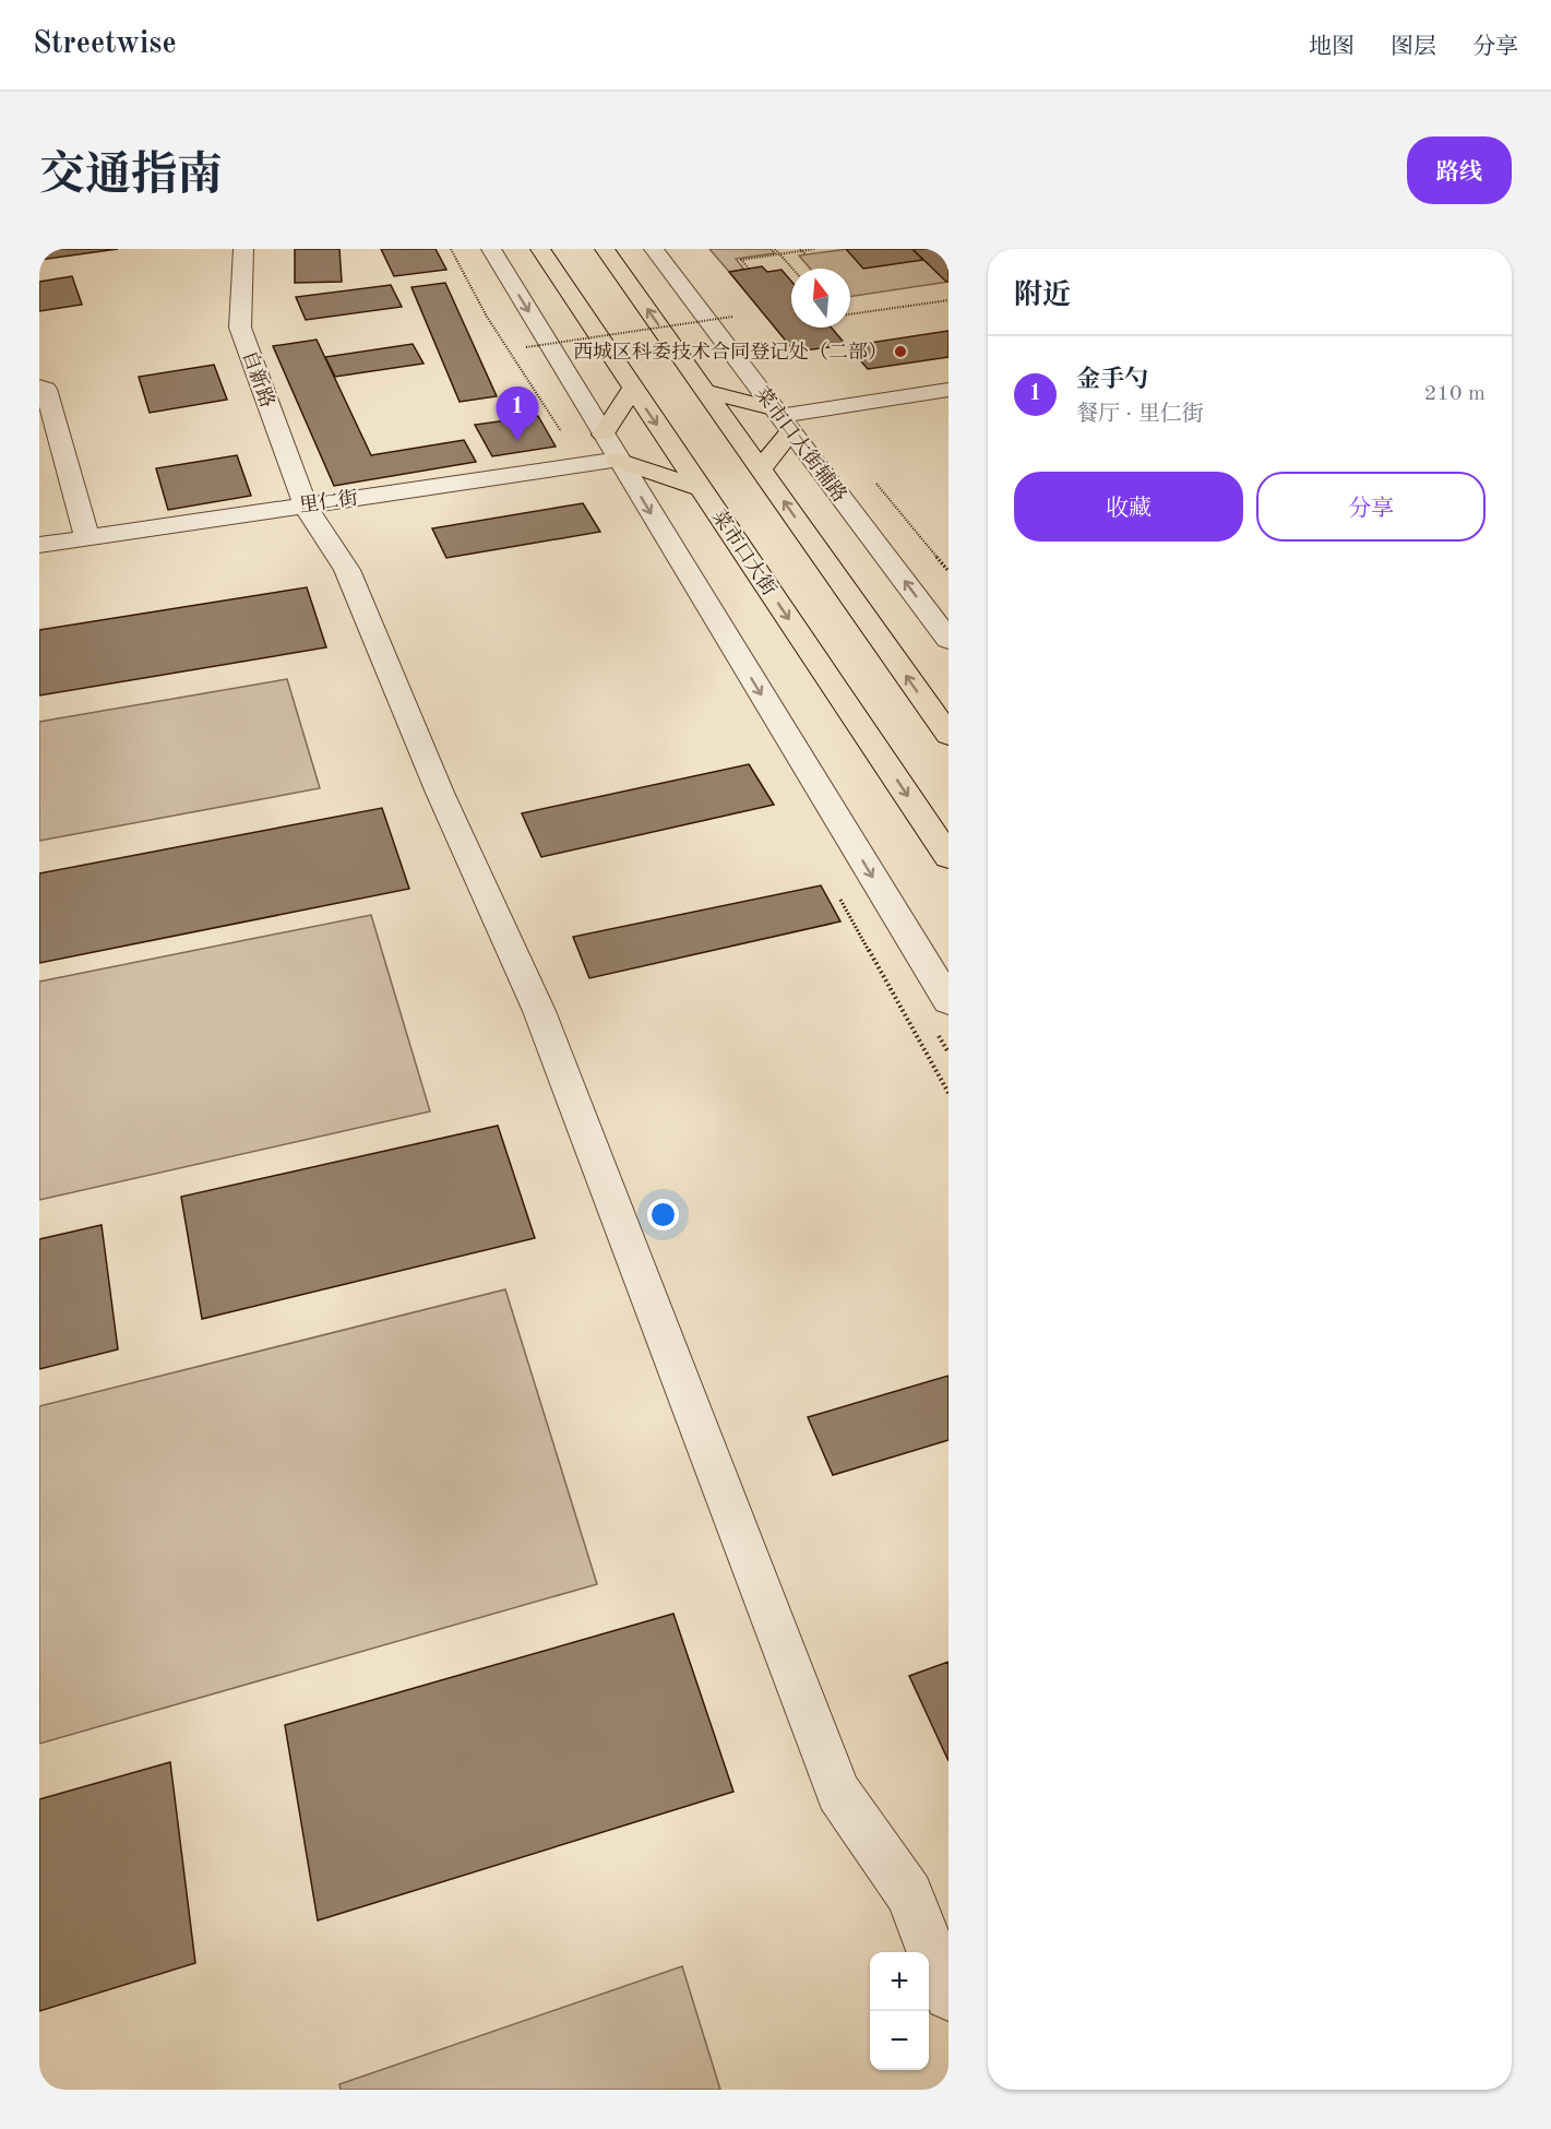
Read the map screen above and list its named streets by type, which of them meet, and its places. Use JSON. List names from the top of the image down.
{
  "streets": {
    "main road": ["菜市口大街"],
    "street": ["自新路", "菜市口大街辅路", "里仁街"]
  },
  "crossings": [
    ["自新路", "里仁街"]
  ],
  "places": ["西城区科委技术合同登记处（二部）"],
  "north": "top",
  "page": {
    "header": "Streetwise",
    "nav": ["地图", "图层", "分享"],
    "title": "交通指南",
    "buttons": [
      "路线",
      ["收藏", "分享"]
    ],
    "heading": "附近",
    "list": [
      {
        "mark": "1",
        "name": "金手勺",
        "note": "餐厅 · 里仁街",
        "value": "210 m"
      }
    ],
    "pins": "1",
    "map_buttons": ["+", "−"]
  }
}
